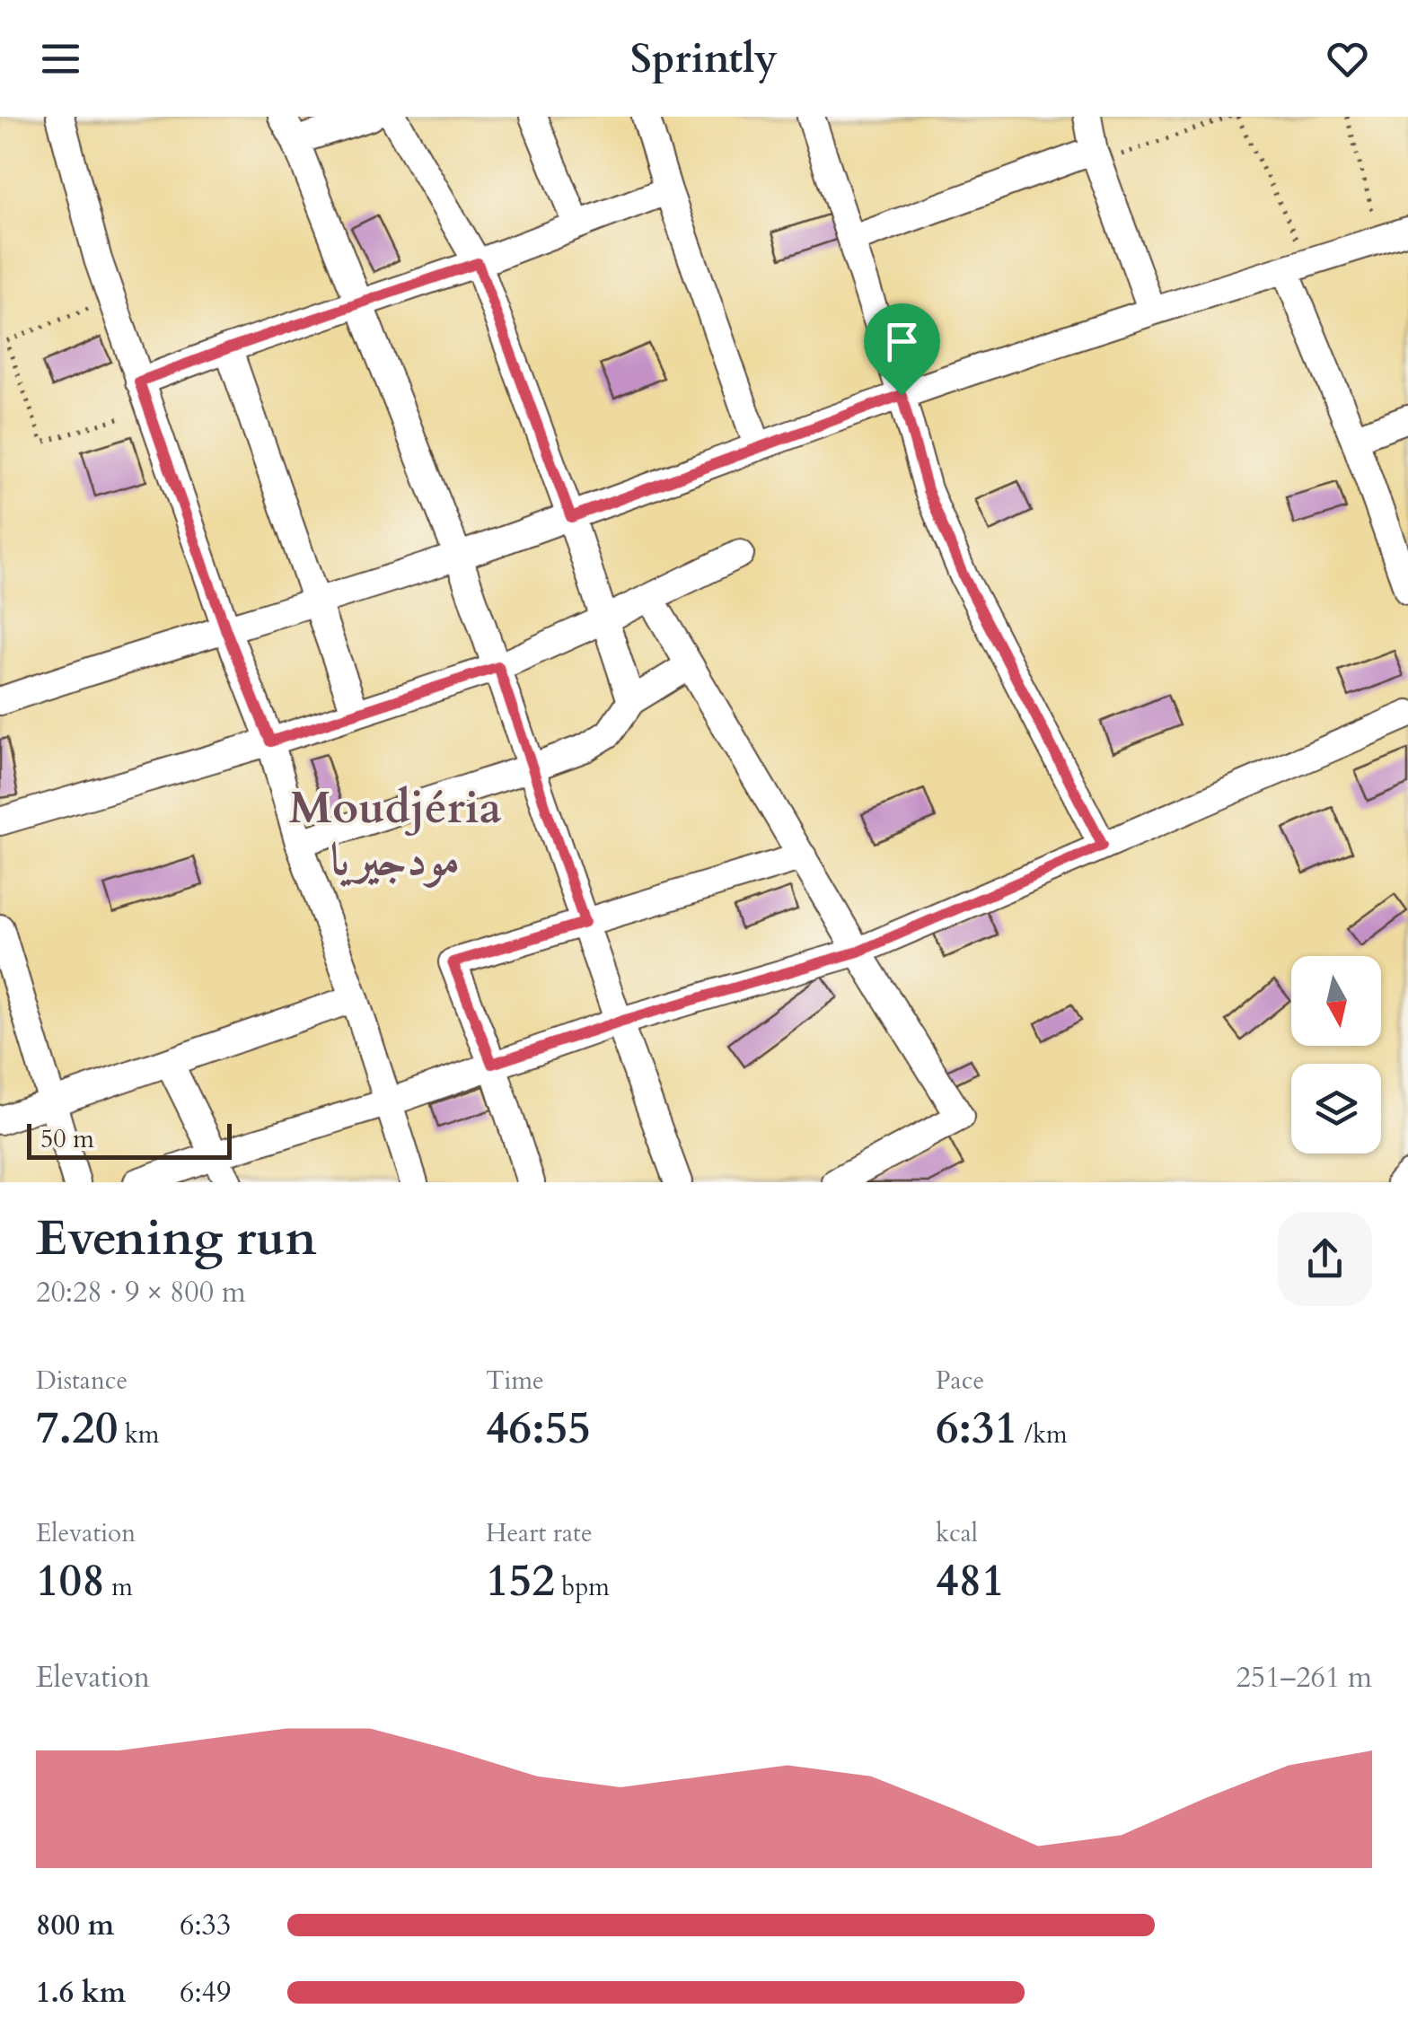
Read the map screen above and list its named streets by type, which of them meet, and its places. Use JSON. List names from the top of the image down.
{
  "districts": ["Moudjéria مودجيريا"],
  "scale_bar": "50 m",
  "north": "bottom",
  "page": {
    "header": "Sprintly",
    "scale": "50 m",
    "heading": ["Evening run", "20:28 · 9 × 800 m"],
    "stats": [
      ["Distance", "7.20 km"],
      ["Time", "46:55"],
      ["Pace", "6:31 /km"],
      ["Elevation", "108 m"],
      ["Heart rate", "152 bpm"],
      ["kcal", "481"]
    ],
    "chart": ["Elevation", "251–261 m"],
    "list": [
      {
        "name": "800 m",
        "note": "6:33"
      },
      {
        "name": "1.6 km",
        "note": "6:49"
      }
    ]
  }
}
